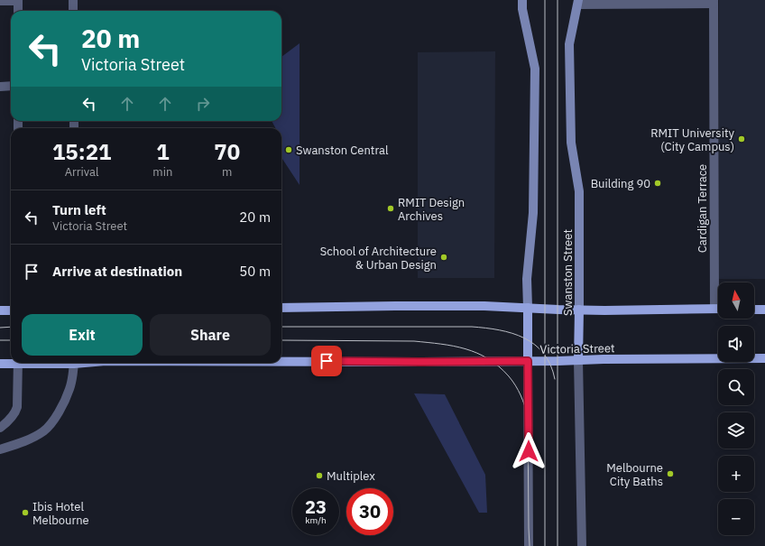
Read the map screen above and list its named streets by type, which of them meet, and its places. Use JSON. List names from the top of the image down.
{
  "streets": {
    "main road": ["Swanston Street", "Victoria Street"],
    "street": ["Cardigan Terrace"]
  },
  "crossings": [
    ["Swanston Street", "Victoria Street"]
  ],
  "places": [
    "RMIT University (City Campus)",
    "Swanston Central",
    "Building 90",
    "RMIT Design Archives",
    "School of Architecture & Urban Design",
    "Melbourne City Baths",
    "Multiplex",
    "Ibis Hotel Melbourne"
  ],
  "north": "top",
  "page": {
    "turn": ["20 m", "Victoria Street"],
    "eta": [
      "15:21",
      "Arrival",
      "1",
      "min",
      "70",
      "m"
    ],
    "list": [
      {
        "name": "Turn left",
        "note": "Victoria Street",
        "value": "20 m"
      },
      {
        "name": "Arrive at destination",
        "value": "50 m"
      }
    ],
    "map_buttons": ["+", "−"],
    "buttons": ["Exit", "Share"],
    "speed": "23 km/h",
    "limit": "30"
  }
}
